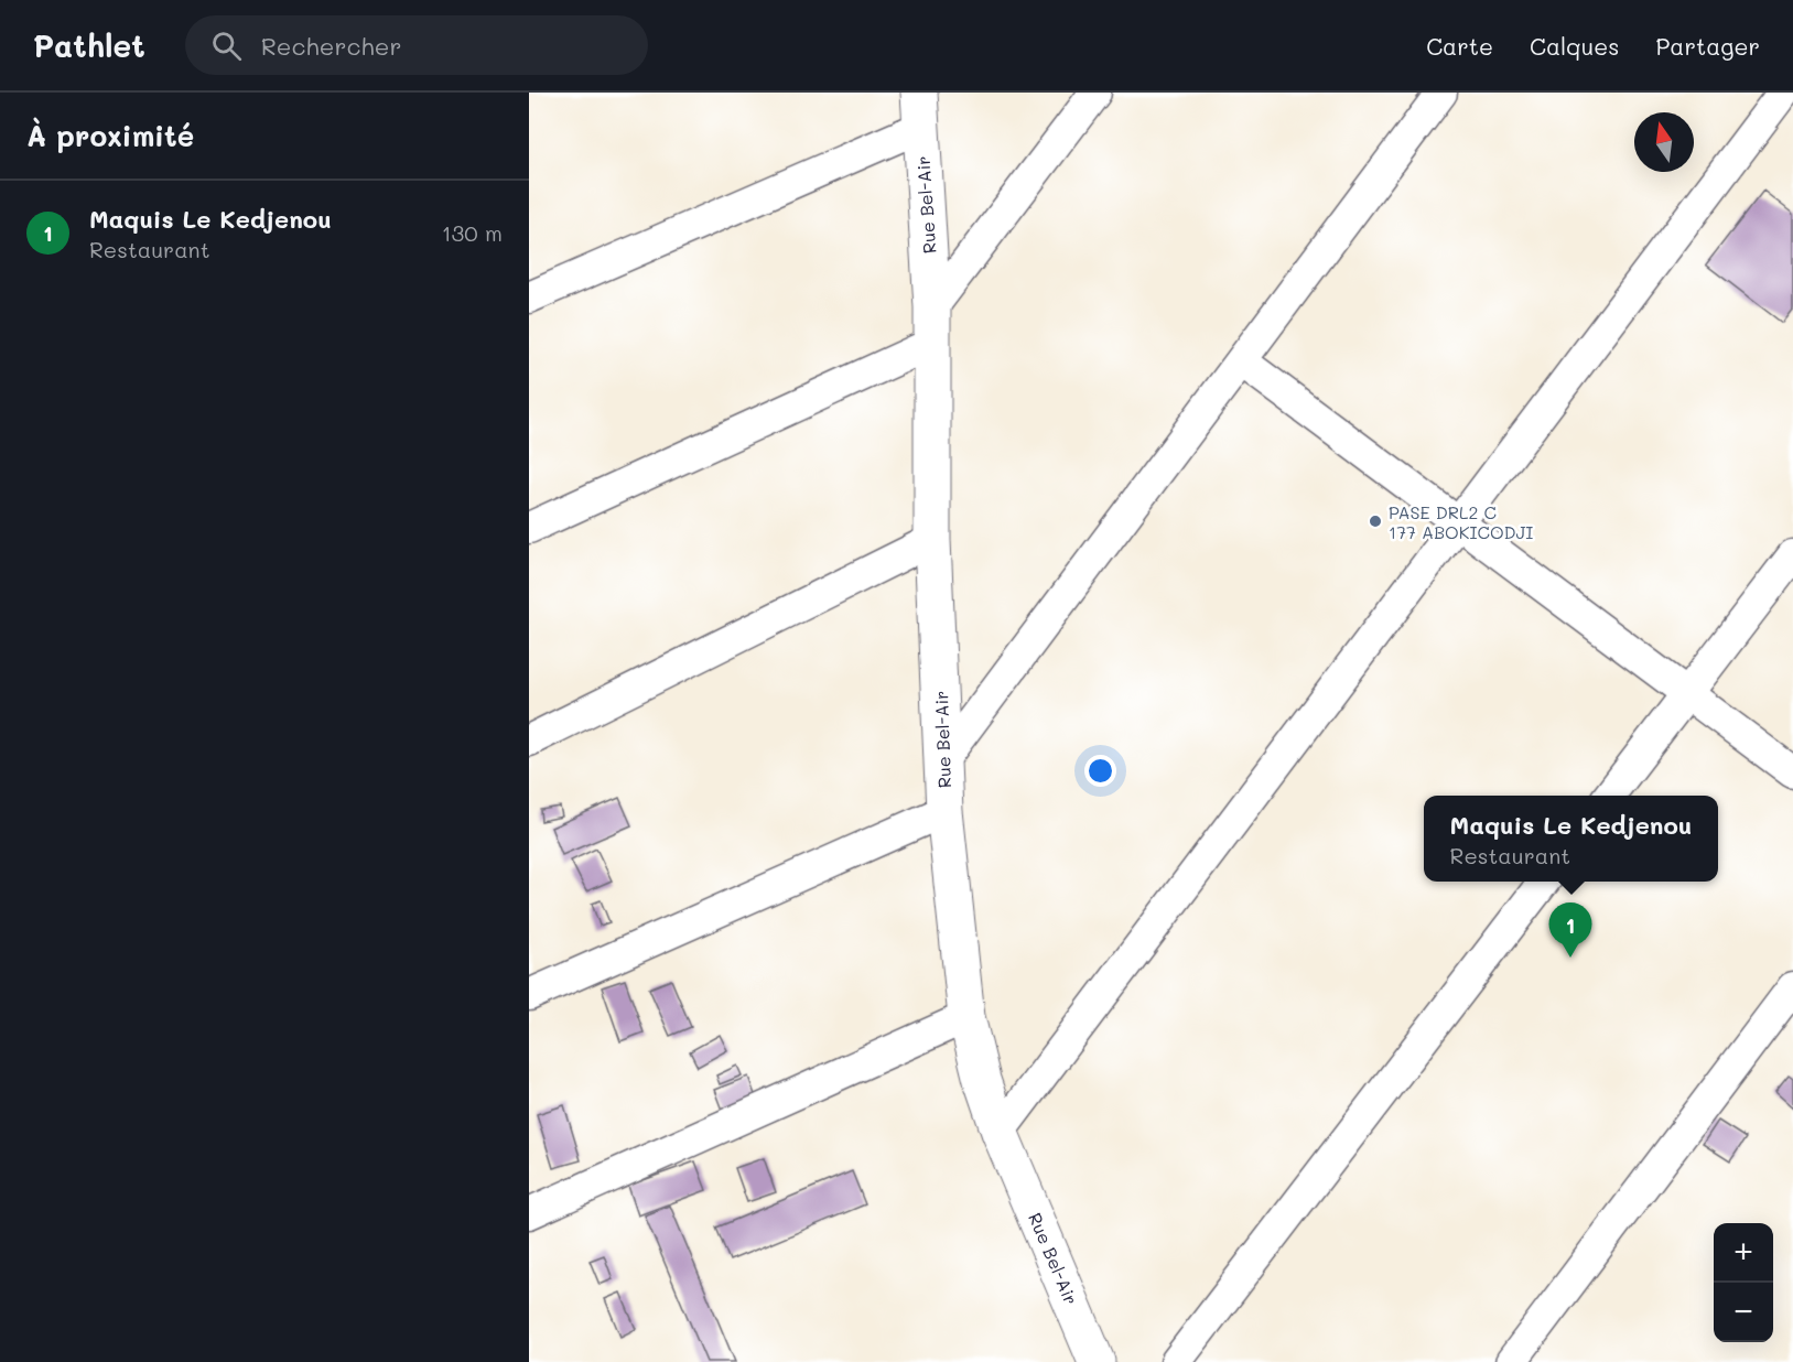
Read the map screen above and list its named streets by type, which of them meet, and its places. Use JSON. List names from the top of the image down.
{
  "streets": {
    "main road": ["Rue Bel-Air"]
  },
  "places": ["PASE DRL2 C 177 ABOKICODJI"],
  "north": "top",
  "page": {
    "header": "Pathlet",
    "search": "Rechercher",
    "nav": ["Carte", "Calques", "Partager"],
    "heading": "À proximité",
    "list": [
      {
        "mark": "1",
        "name": "Maquis Le Kedjenou",
        "note": "Restaurant",
        "value": "130 m"
      }
    ],
    "popup": ["Maquis Le Kedjenou", "Restaurant"],
    "pins": "1",
    "map_buttons": ["+", "−"]
  }
}
